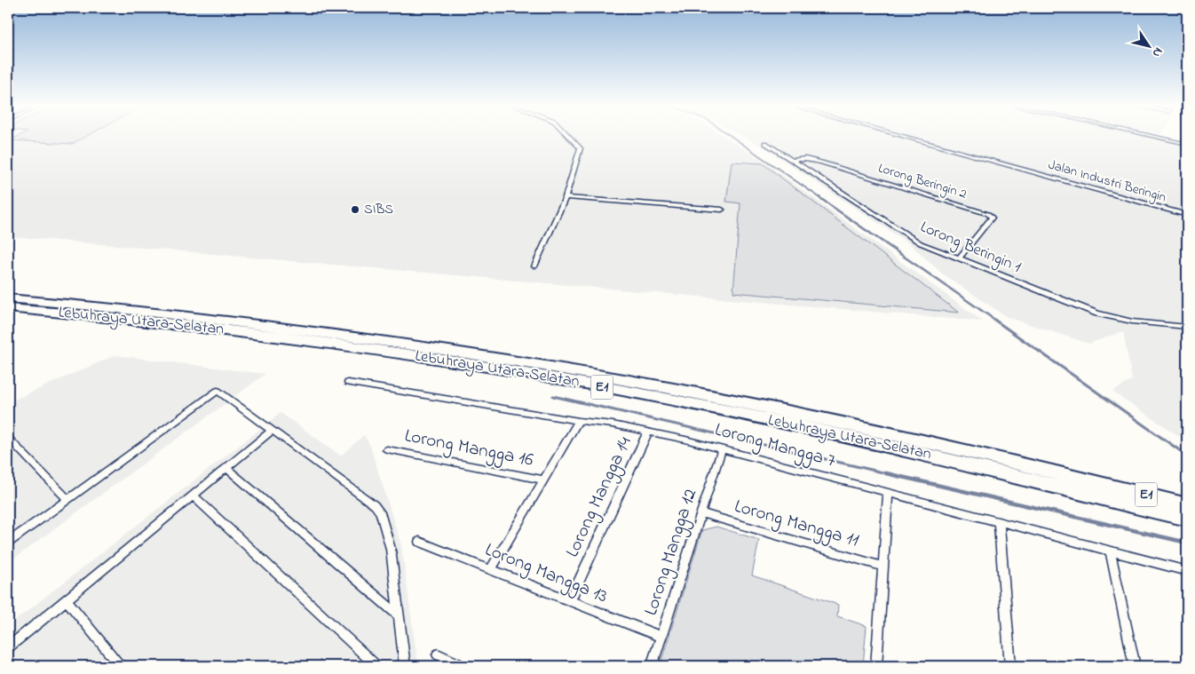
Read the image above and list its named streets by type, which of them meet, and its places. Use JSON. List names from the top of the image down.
{
  "streets": {
    "highway": ["Lebuhraya Utara–Selatan", "E1"],
    "street": [
      "Lorong Beringin 2",
      "Jalan Industri Beringin",
      "Lorong Beringin 1",
      "Lorong Mangga 7",
      "Lorong Mangga 16",
      "Lorong Mangga 14",
      "Lorong Mangga 11",
      "Lorong Mangga 12",
      "Lorong Mangga 13"
    ]
  },
  "crossings": [
    ["Lorong Beringin 2", "Lorong Beringin 1"],
    ["Lorong Mangga 7", "Lorong Mangga 14"],
    ["Lorong Mangga 7", "Lorong Mangga 12"],
    ["Lorong Mangga 14", "Lorong Mangga 13"],
    ["Lorong Mangga 11", "Lorong Mangga 12"],
    ["Lorong Mangga 12", "Lorong Mangga 13"]
  ],
  "places": ["SIBS"],
  "north": "bottom right"
}
